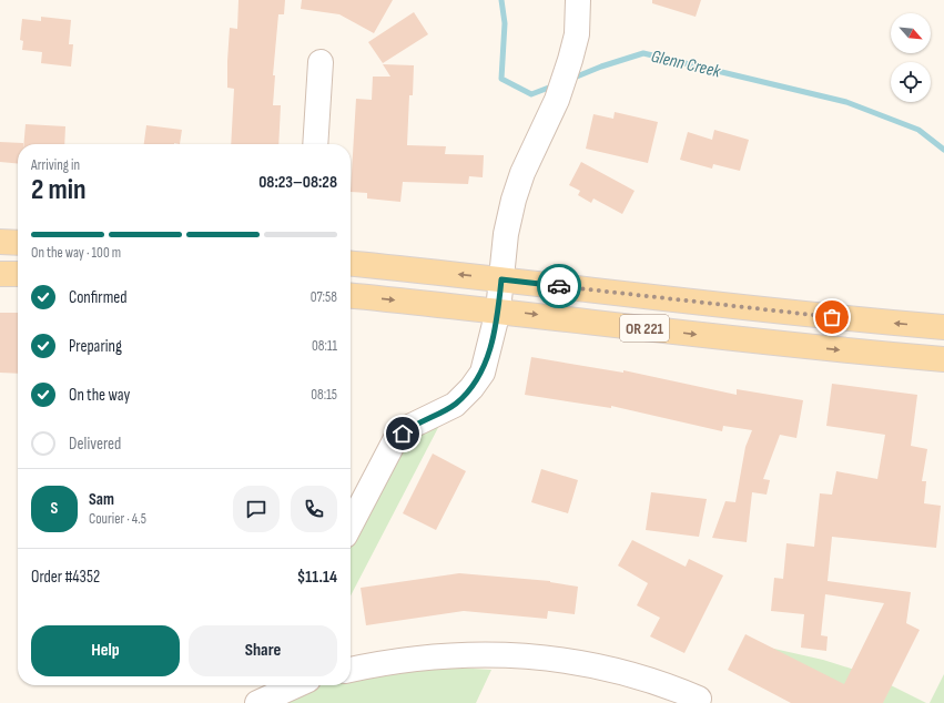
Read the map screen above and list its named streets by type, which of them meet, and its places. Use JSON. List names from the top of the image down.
{
  "streets": {
    "main road": ["OR 221"]
  },
  "water": ["Glenn Creek"],
  "north": "bottom right",
  "page": {
    "heading": ["2 min", "Arriving in", "08:23–08:28"],
    "panel": [
      "Sam",
      "Courier · 4.5",
      "Order #4352",
      "$11.14"
    ],
    "bar": "On the way · 100 m",
    "list": [
      ["Confirmed", "07:58"],
      ["Preparing", "08:11"],
      ["On the way", "08:15"],
      "Delivered"
    ],
    "round": "S",
    "buttons": ["Help", "Share"]
  }
}
